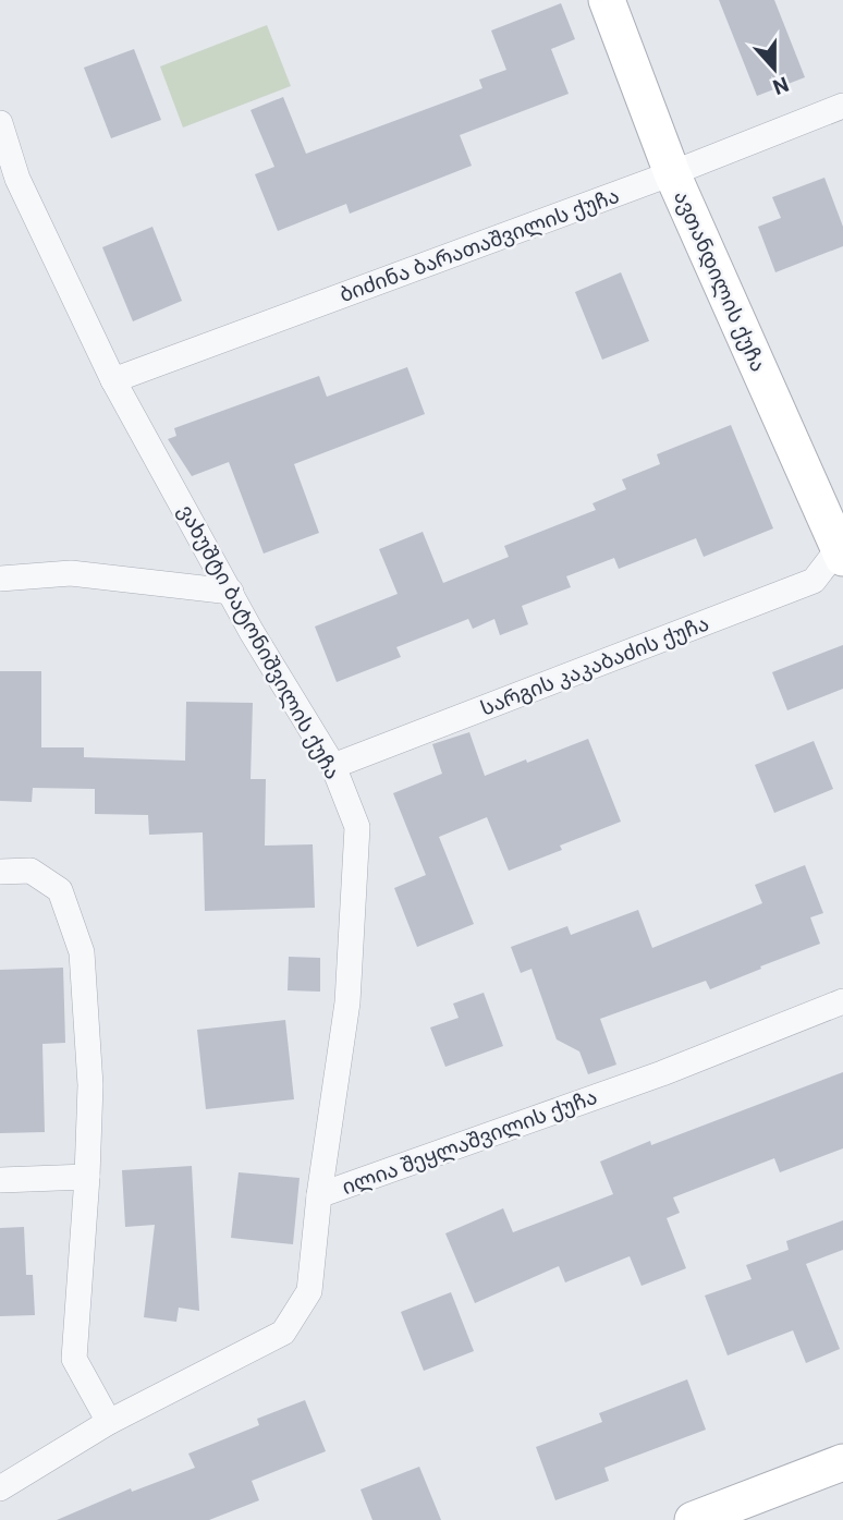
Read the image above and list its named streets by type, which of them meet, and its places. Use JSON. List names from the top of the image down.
{
  "streets": {
    "street": [
      "ბიძინა ბარათაშვილის ქუჩა",
      "ავთანდილის ქუჩა",
      "ვახუშტი ბატონიშვილის ქუჩა",
      "სარგის კაკაბაძის ქუჩა",
      "ილია შეყლაშვილის ქუჩა"
    ]
  },
  "crossings": [
    ["ბიძინა ბარათაშვილის ქუჩა", "ავთანდილის ქუჩა"],
    ["ბიძინა ბარათაშვილის ქუჩა", "ვახუშტი ბატონიშვილის ქუჩა"],
    ["ავთანდილის ქუჩა", "სარგის კაკაბაძის ქუჩა"],
    ["ვახუშტი ბატონიშვილის ქუჩა", "სარგის კაკაბაძის ქუჩა"],
    ["ვახუშტი ბატონიშვილის ქუჩა", "ილია შეყლაშვილის ქუჩა"]
  ],
  "north": "bottom"
}
